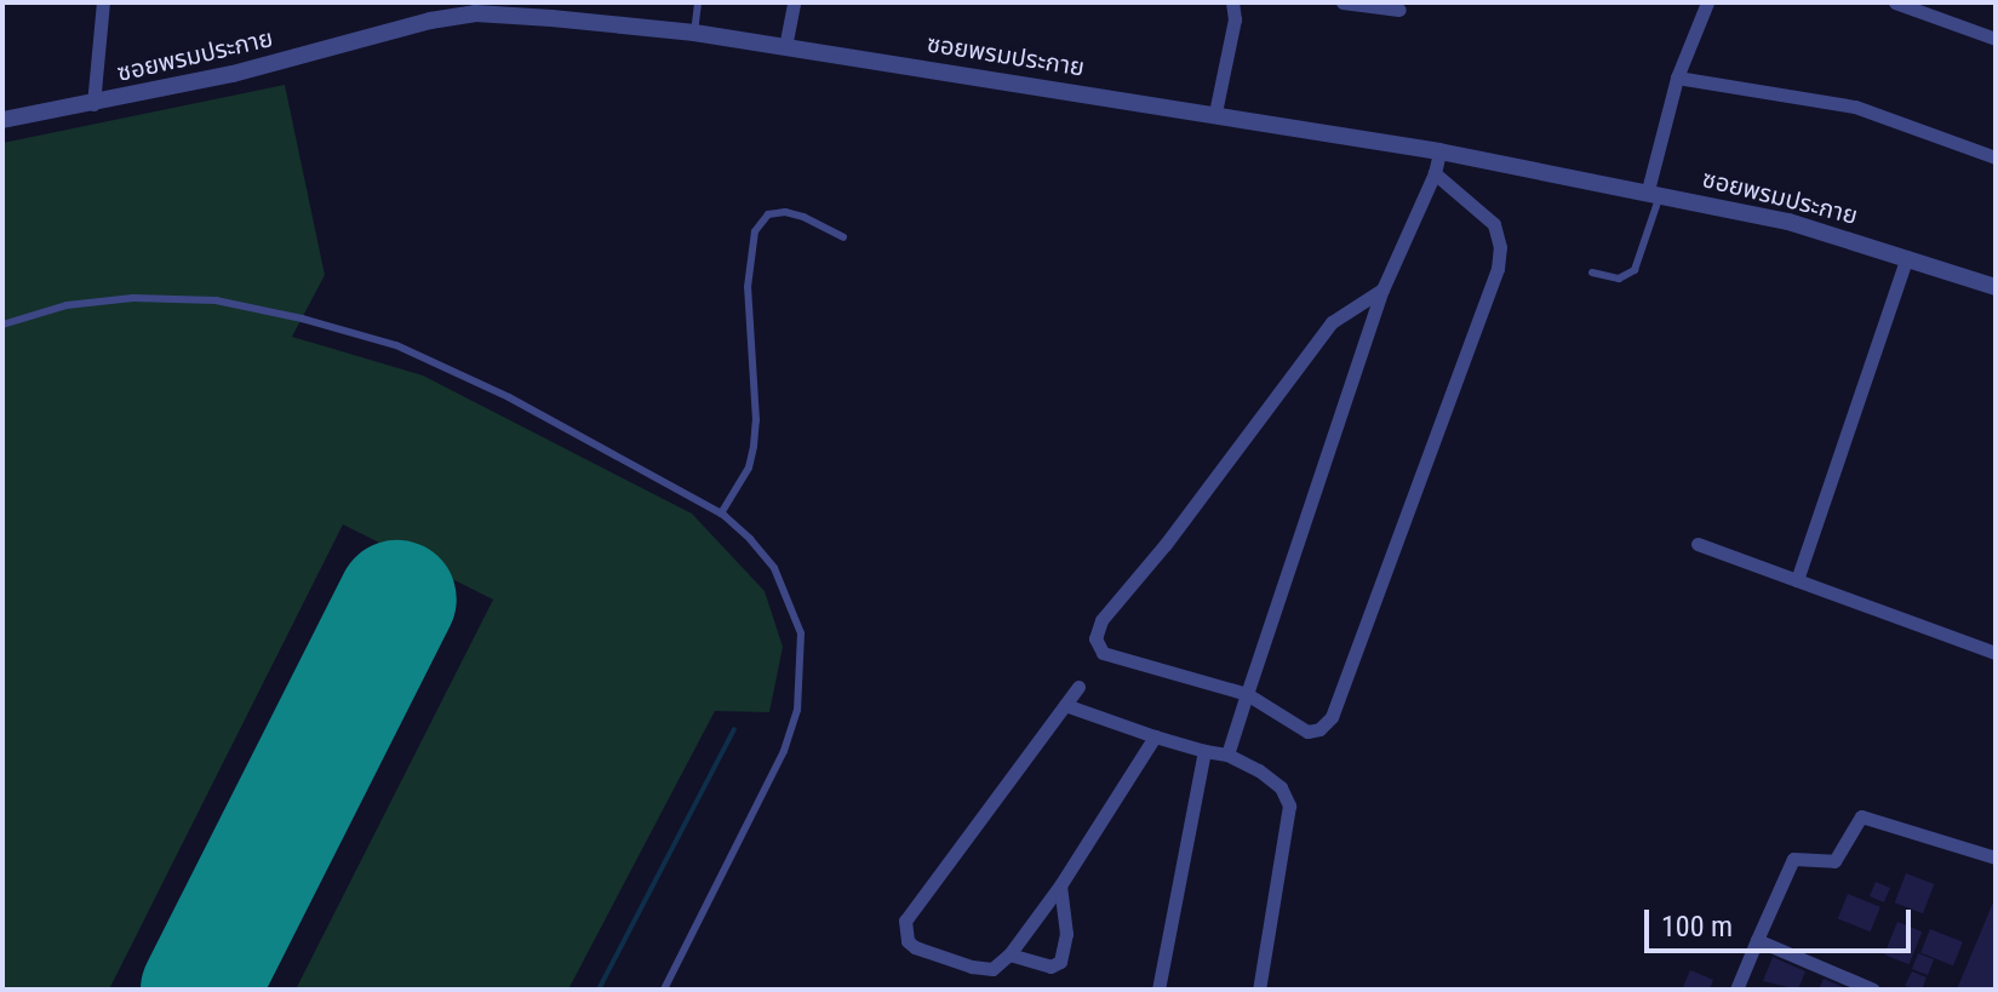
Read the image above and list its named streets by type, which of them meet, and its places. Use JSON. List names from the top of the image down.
{
  "streets": {
    "street": ["ซอยพรมประกาย"]
  },
  "scale_bar": "100 m"
}
